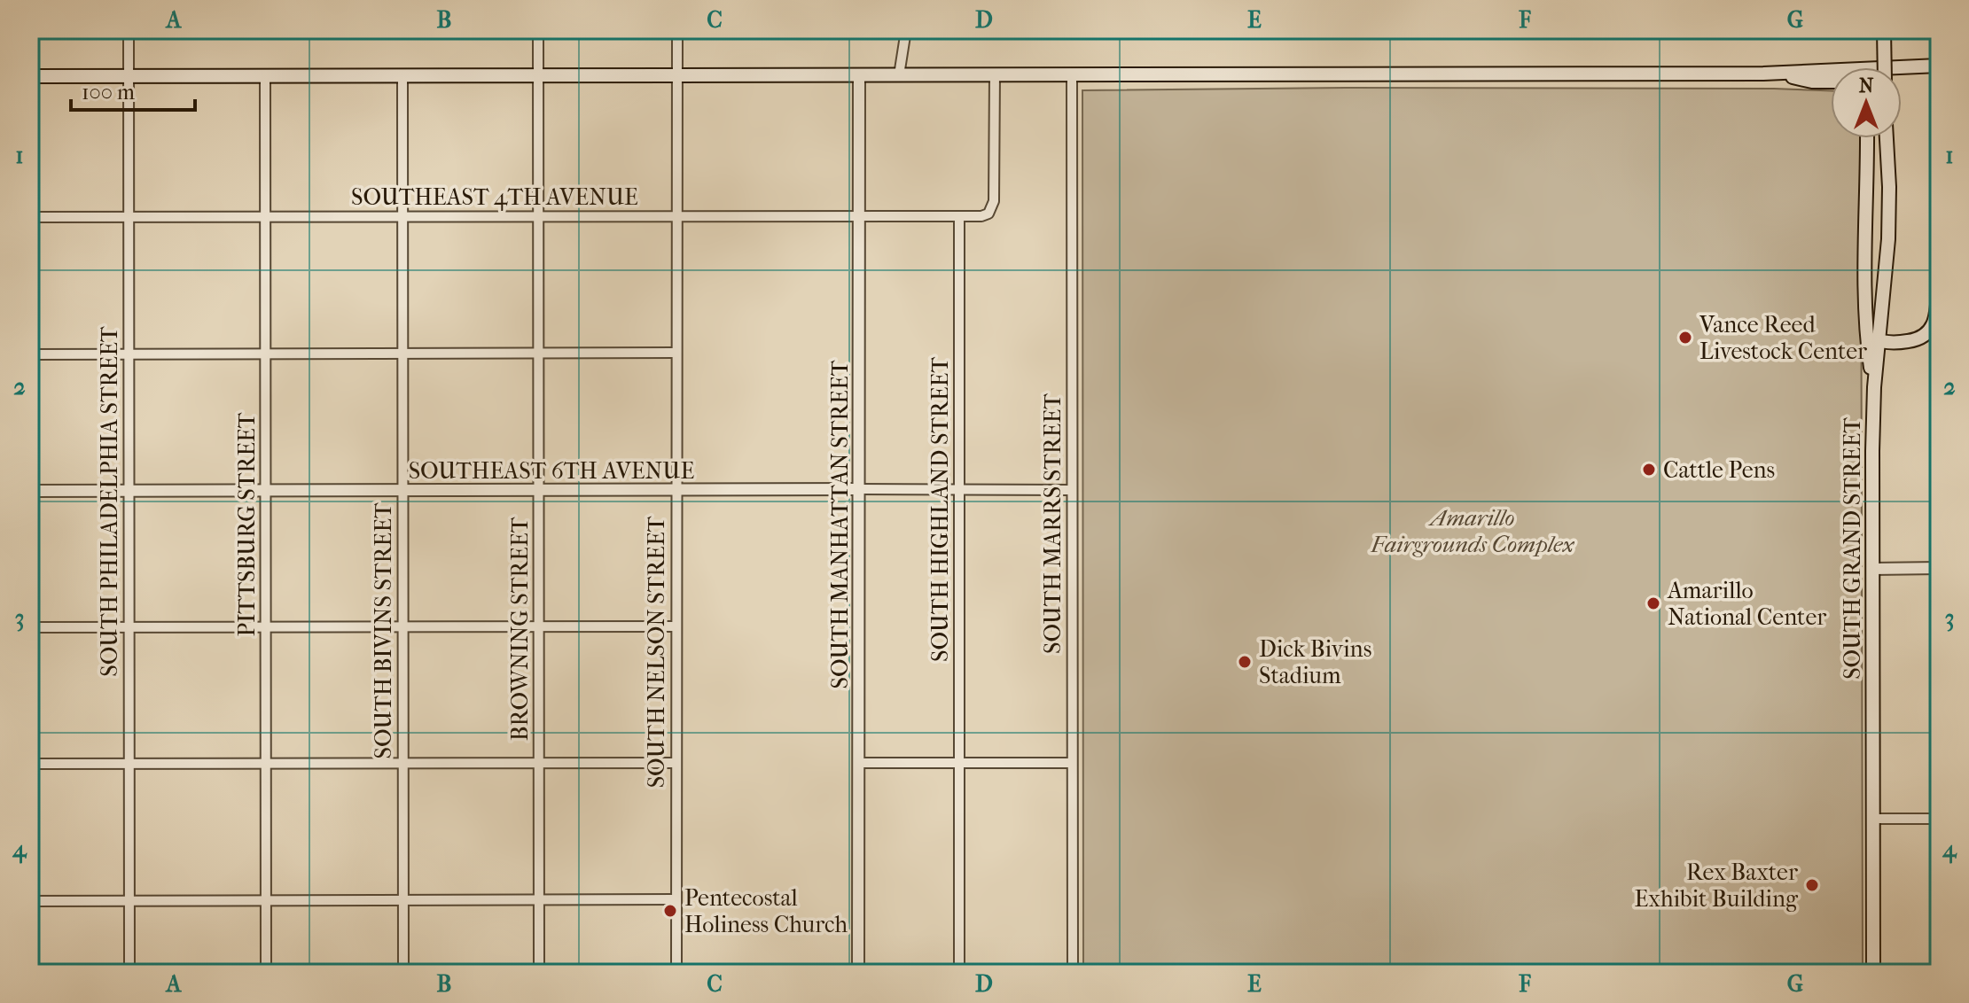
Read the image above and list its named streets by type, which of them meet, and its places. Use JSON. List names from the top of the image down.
{
  "streets": {
    "main road": ["SOUTH GRAND STREET"],
    "street": [
      "SOUTHEAST 4TH AVENUE",
      "SOUTHEAST 6TH AVENUE",
      "SOUTH PHILADELPHIA STREET",
      "SOUTH HIGHLAND STREET",
      "SOUTH MARRS STREET",
      "PITTSBURG STREET",
      "SOUTH MANHATTAN STREET",
      "BROWNING STREET",
      "SOUTH BIVINS STREET",
      "SOUTH NELSON STREET"
    ]
  },
  "crossings": [
    ["SOUTHEAST 4TH AVENUE", "SOUTH PHILADELPHIA STREET"],
    ["SOUTHEAST 4TH AVENUE", "SOUTH HIGHLAND STREET"],
    ["SOUTHEAST 4TH AVENUE", "PITTSBURG STREET"],
    ["SOUTHEAST 4TH AVENUE", "SOUTH MANHATTAN STREET"],
    ["SOUTHEAST 4TH AVENUE", "BROWNING STREET"],
    ["SOUTHEAST 4TH AVENUE", "SOUTH BIVINS STREET"],
    ["SOUTHEAST 4TH AVENUE", "SOUTH NELSON STREET"],
    ["SOUTHEAST 6TH AVENUE", "SOUTH PHILADELPHIA STREET"],
    ["SOUTHEAST 6TH AVENUE", "SOUTH HIGHLAND STREET"],
    ["SOUTHEAST 6TH AVENUE", "SOUTH MARRS STREET"],
    ["SOUTHEAST 6TH AVENUE", "PITTSBURG STREET"],
    ["SOUTHEAST 6TH AVENUE", "SOUTH MANHATTAN STREET"],
    ["SOUTHEAST 6TH AVENUE", "BROWNING STREET"],
    ["SOUTHEAST 6TH AVENUE", "SOUTH BIVINS STREET"],
    ["SOUTHEAST 6TH AVENUE", "SOUTH NELSON STREET"]
  ],
  "parks": ["Amarillo Fairgrounds Complex"],
  "places": [
    "Vance Reed Livestock Center",
    "Cattle Pens",
    "Amarillo National Center",
    "Dick Bivins Stadium",
    "Rex Baxter Exhibit Building",
    "Pentecostal Holiness Church"
  ],
  "scale_bar": "100 m",
  "north": "top",
  "grid": {
    "columns": [
      "A",
      "B",
      "C",
      "D",
      "E",
      "F",
      "G"
    ],
    "rows": [
      "1",
      "2",
      "3",
      "4"
    ]
  }
}
